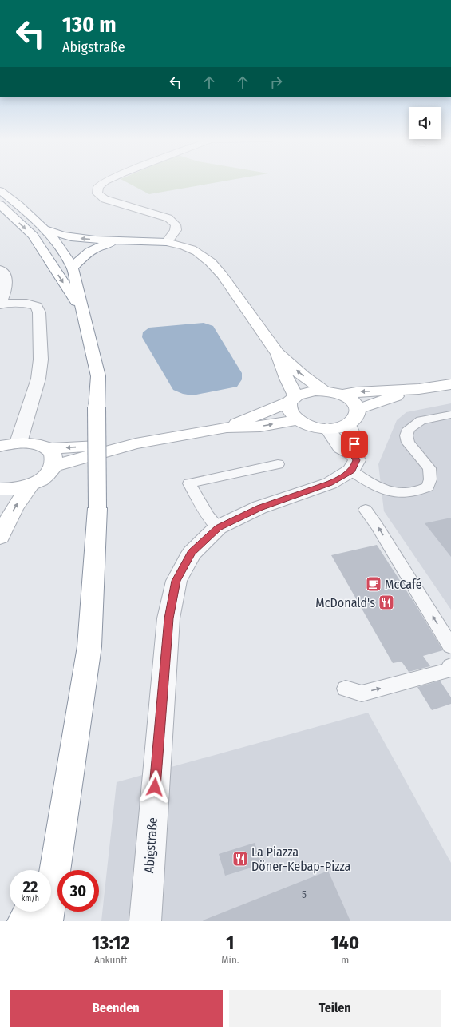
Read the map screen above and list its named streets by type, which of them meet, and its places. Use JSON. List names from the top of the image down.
{
  "streets": {
    "street": ["Abigstraße"]
  },
  "places": {
    "cafe": ["McCafé"],
    "restaurant": ["McDonald's", "La Piazza Döner-Kebap-Pizza"]
  },
  "house_numbers": ["5"],
  "page": {
    "turn": ["130 m", "Abigstraße"],
    "speed": "22 km/h",
    "limit": "30",
    "eta": [
      "13:12",
      "Ankunft",
      "1",
      "Min.",
      "140",
      "m"
    ],
    "buttons": ["Beenden", "Teilen"]
  }
}
